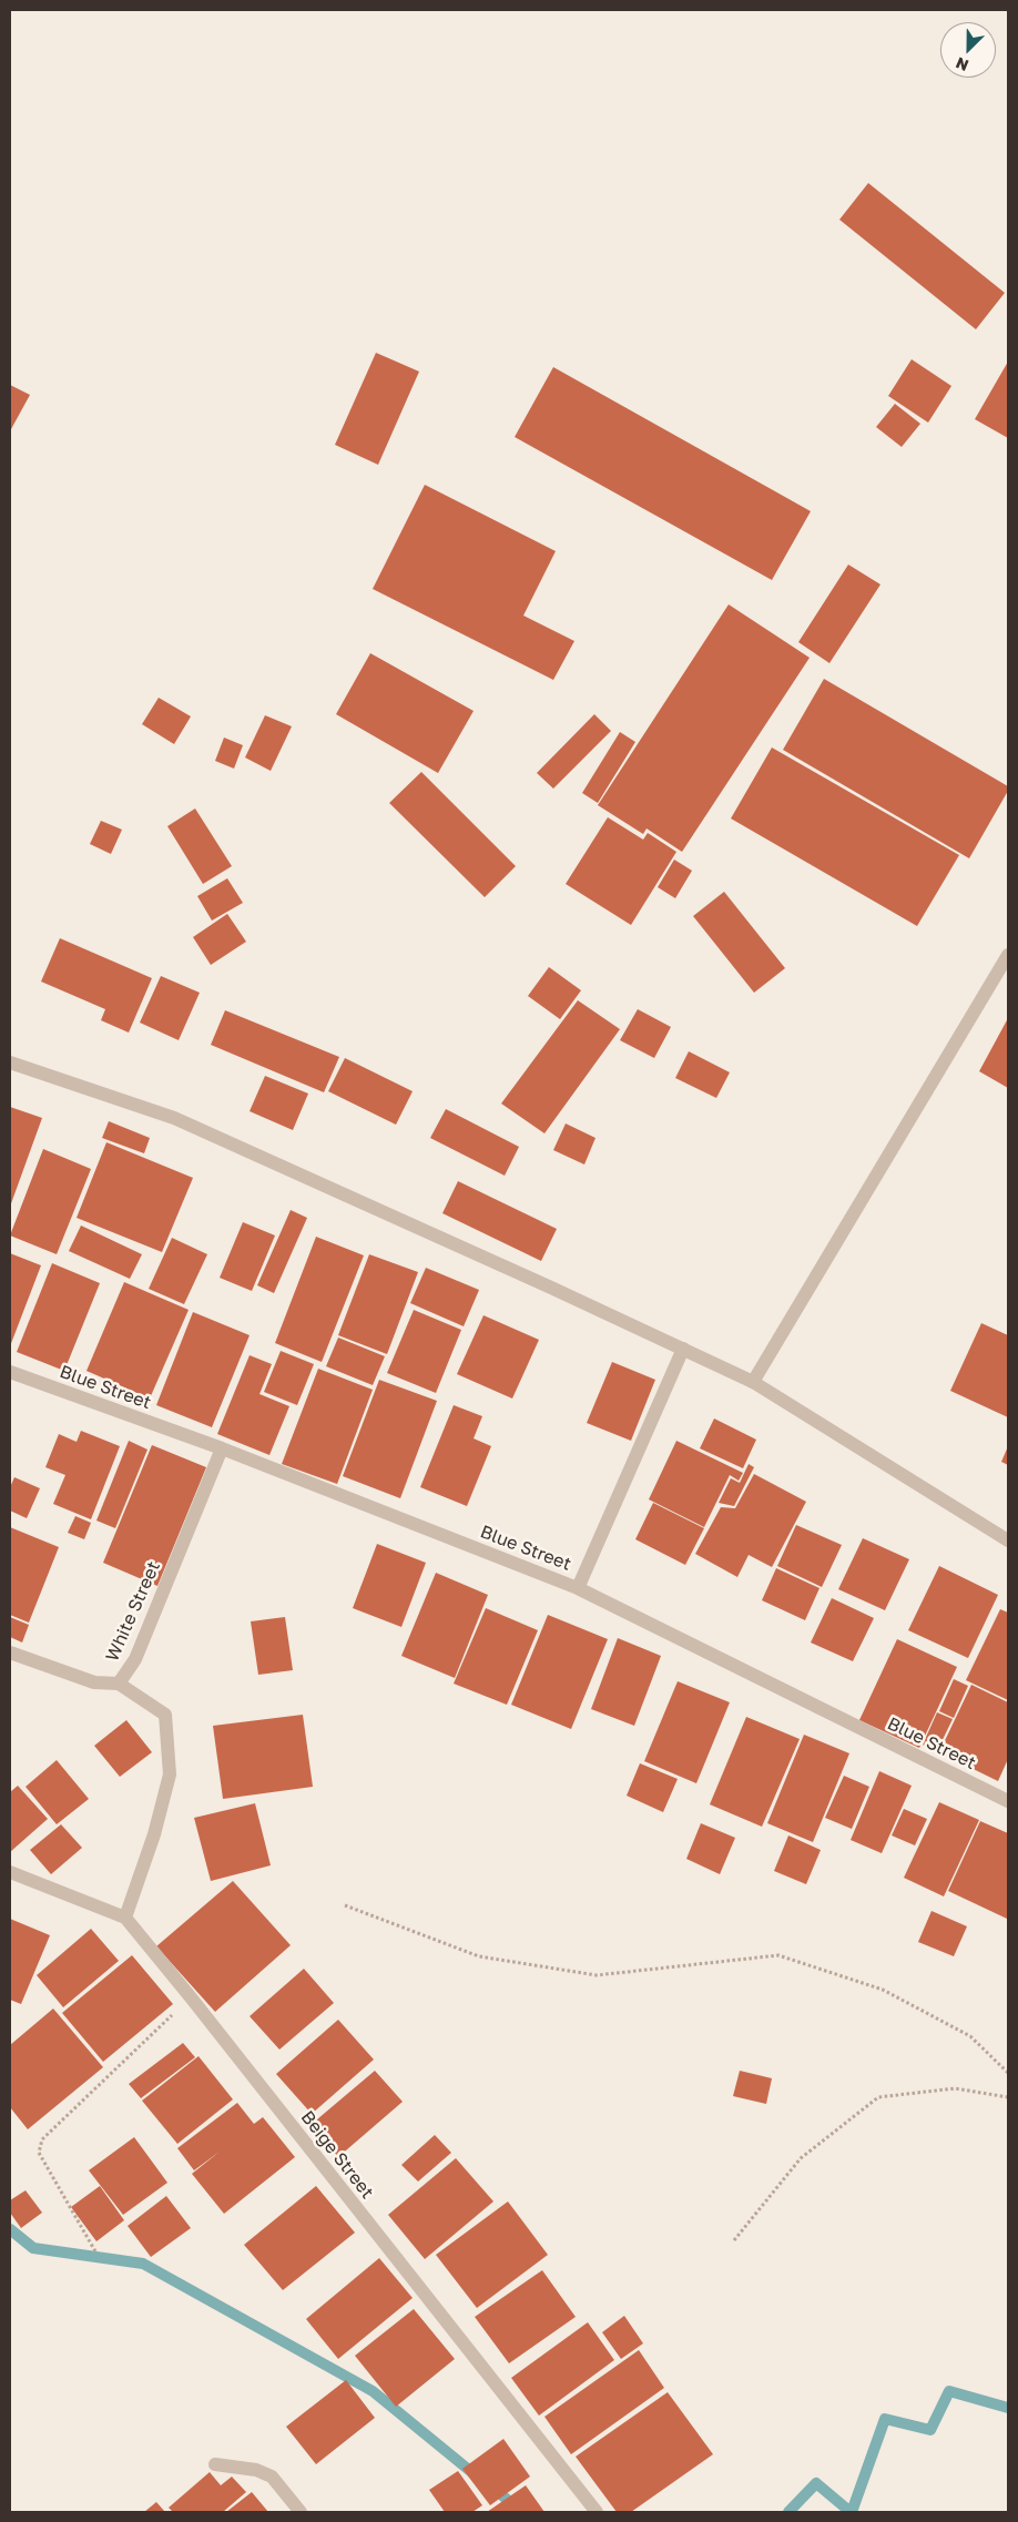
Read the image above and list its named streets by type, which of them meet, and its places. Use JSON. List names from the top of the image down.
{
  "streets": {
    "street": ["Blue Street", "White Street", "Beige Street"]
  },
  "crossings": [
    ["Blue Street", "White Street"]
  ],
  "north": "bottom left"
}
